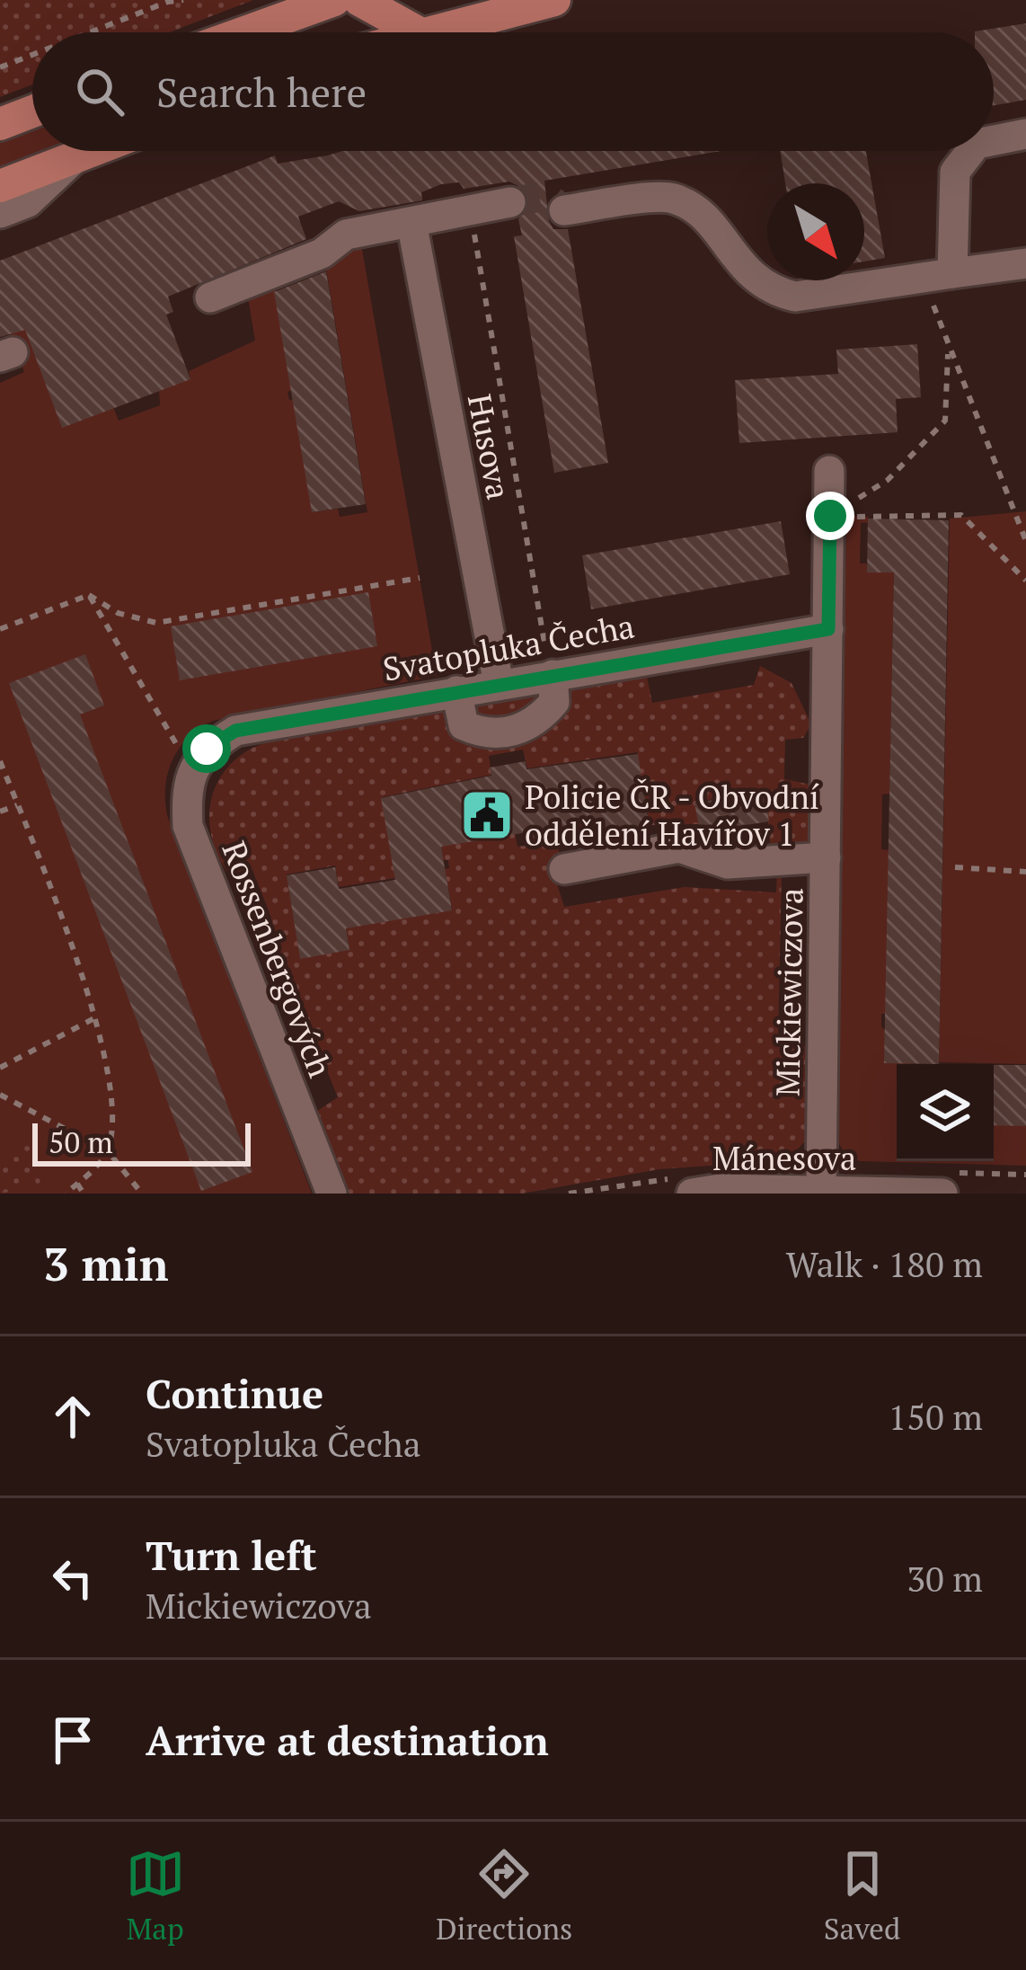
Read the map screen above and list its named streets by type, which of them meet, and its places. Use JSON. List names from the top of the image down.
{
  "streets": {
    "street": [
      "Husova",
      "Svatopluka Čecha",
      "Rossenbergových",
      "Mickiewiczova",
      "Mánesova"
    ]
  },
  "crossings": [
    ["Husova", "Svatopluka Čecha"],
    ["Svatopluka Čecha", "Rossenbergových"],
    ["Svatopluka Čecha", "Mickiewiczova"],
    ["Mickiewiczova", "Mánesova"]
  ],
  "places": {
    "public building": ["Policie ČR - Obvodní oddělení Havířov 1"]
  },
  "scale_bar": "50 m",
  "north": "bottom right",
  "page": {
    "search": "Search here",
    "scale": "50 m",
    "heading": ["3 min", "Walk · 180 m"],
    "list": [
      ["Continue", "Svatopluka Čecha", "150 m"],
      ["Turn left", "Mickiewiczova", "30 m"],
      "Arrive at destination"
    ],
    "nav": ["Map", "Directions", "Saved"]
  }
}
